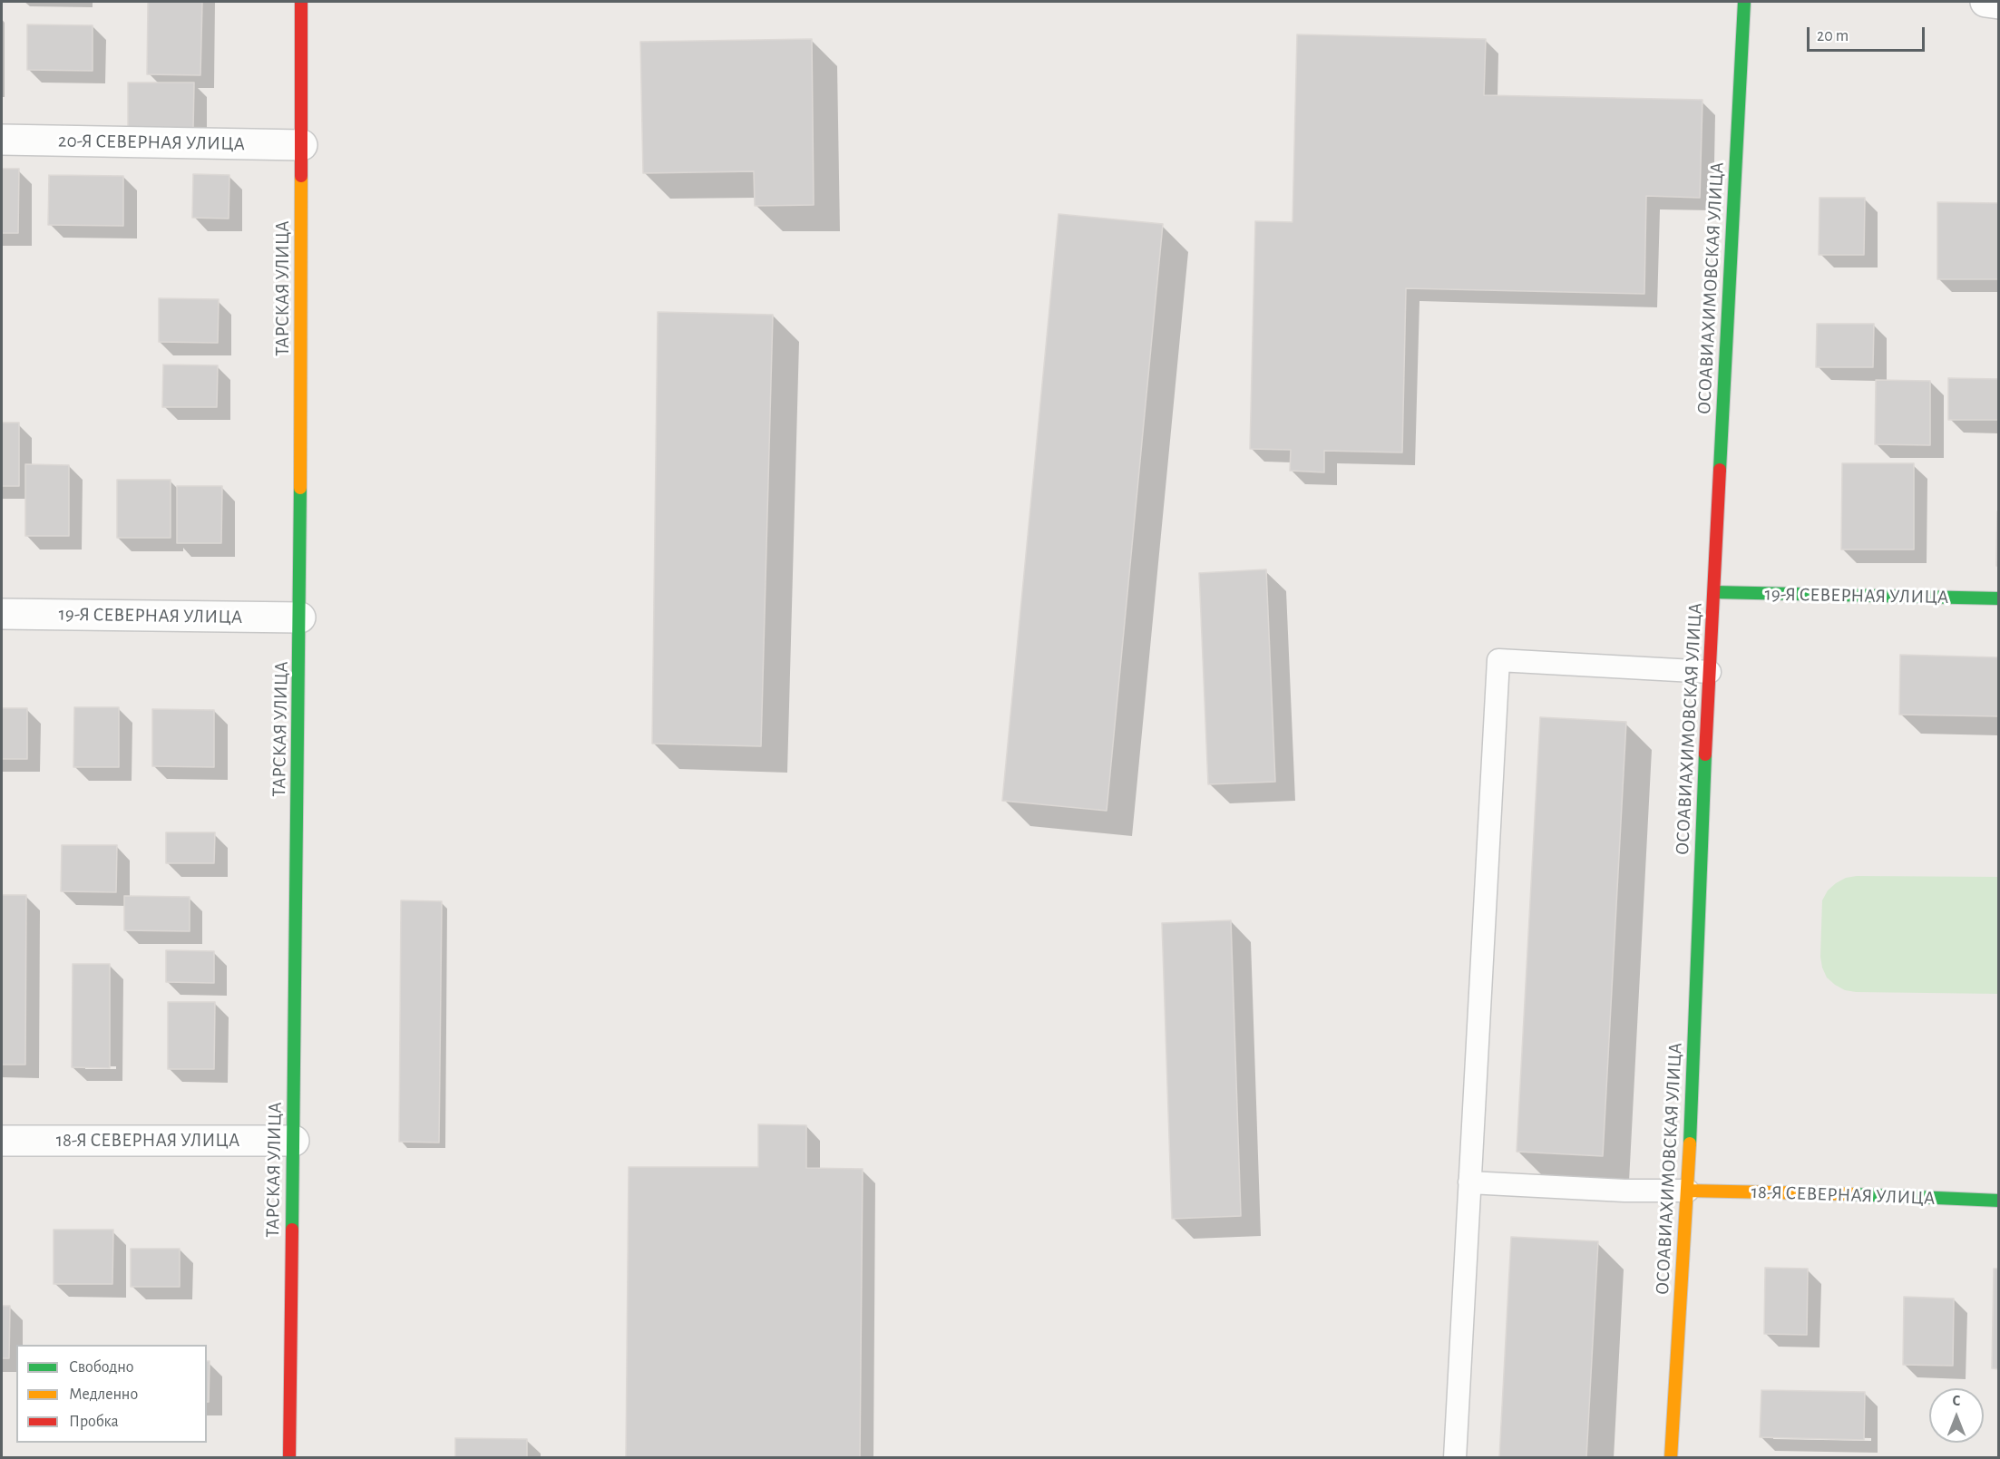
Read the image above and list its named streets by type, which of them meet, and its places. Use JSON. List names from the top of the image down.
{
  "streets": {
    "street": [
      "20-Я СЕВЕРНАЯ УЛИЦА",
      "ТАРСКАЯ УЛИЦА",
      "ОСОАВИАХИМОВСКАЯ УЛИЦА",
      "19-Я СЕВЕРНАЯ УЛИЦА",
      "18-Я СЕВЕРНАЯ УЛИЦА"
    ]
  },
  "crossings": [
    ["20-Я СЕВЕРНАЯ УЛИЦА", "ТАРСКАЯ УЛИЦА"],
    ["ТАРСКАЯ УЛИЦА", "19-Я СЕВЕРНАЯ УЛИЦА"],
    ["ТАРСКАЯ УЛИЦА", "18-Я СЕВЕРНАЯ УЛИЦА"],
    ["ОСОАВИАХИМОВСКАЯ УЛИЦА", "19-Я СЕВЕРНАЯ УЛИЦА"],
    ["ОСОАВИАХИМОВСКАЯ УЛИЦА", "18-Я СЕВЕРНАЯ УЛИЦА"]
  ],
  "legend": ["Свободно", "Медленно", "Пробка"],
  "scale_bar": "20 m",
  "north": "top"
}
